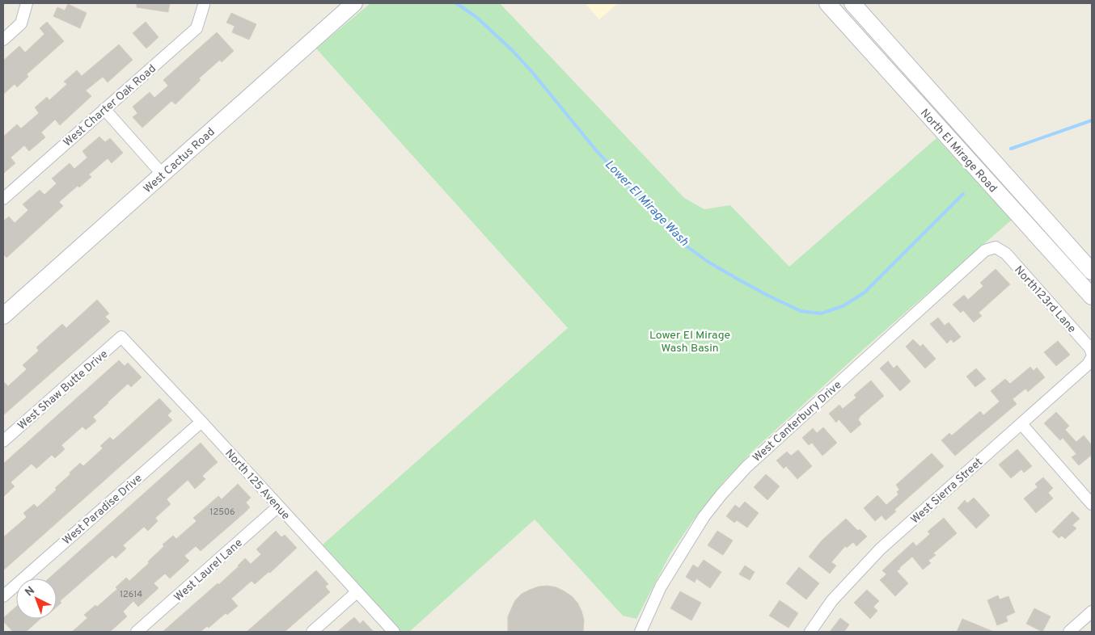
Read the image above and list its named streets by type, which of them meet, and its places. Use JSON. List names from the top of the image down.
{
  "streets": {
    "main road": ["North El Mirage Road", "West Cactus Road"],
    "street": [
      "West Charter Oak Road",
      "North123rd Lane",
      "West Shaw Butte Drive",
      "West Canterbury Drive",
      "North 125 Avenue",
      "West Sierra Street",
      "West Paradise Drive",
      "West Laurel Lane"
    ]
  },
  "crossings": [
    ["North123rd Lane", "West Canterbury Drive"],
    ["West Shaw Butte Drive", "North 125 Avenue"],
    ["North 125 Avenue", "West Paradise Drive"],
    ["North 125 Avenue", "West Laurel Lane"]
  ],
  "water": ["Lower El Mirage Wash"],
  "parks": ["Lower El Mirage Wash Basin"],
  "house_numbers": ["12506", "12614"],
  "north": "top left"
}
